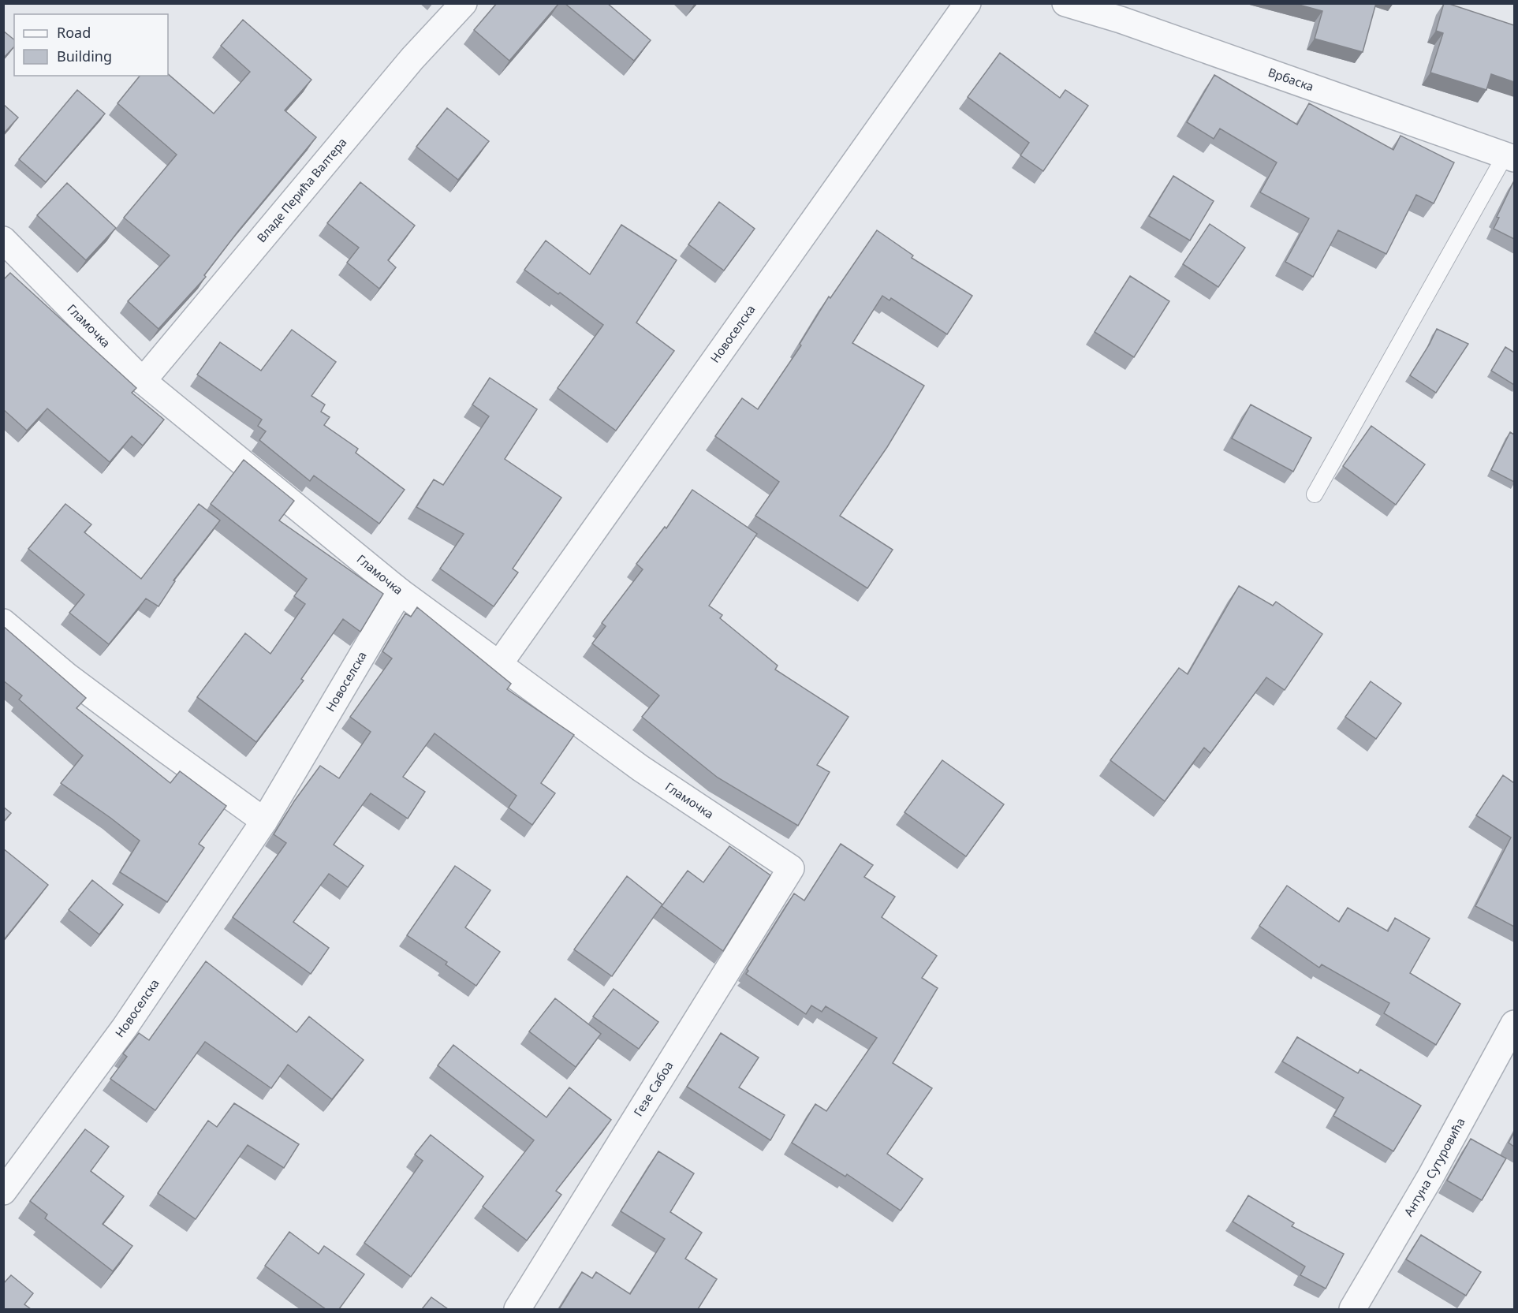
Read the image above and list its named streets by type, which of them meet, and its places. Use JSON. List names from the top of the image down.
{
  "streets": {
    "street": [
      "Врбаска",
      "Владе Перића Валтера",
      "Гламочка",
      "Новоселска",
      "Гезе Сабоа",
      "Антуна Сутуровића"
    ]
  },
  "crossings": [
    ["Владе Перића Валтера", "Гламочка"],
    ["Гламочка", "Новоселска"],
    ["Гламочка", "Гезе Сабоа"]
  ],
  "legend": ["Road", "Building"]
}
